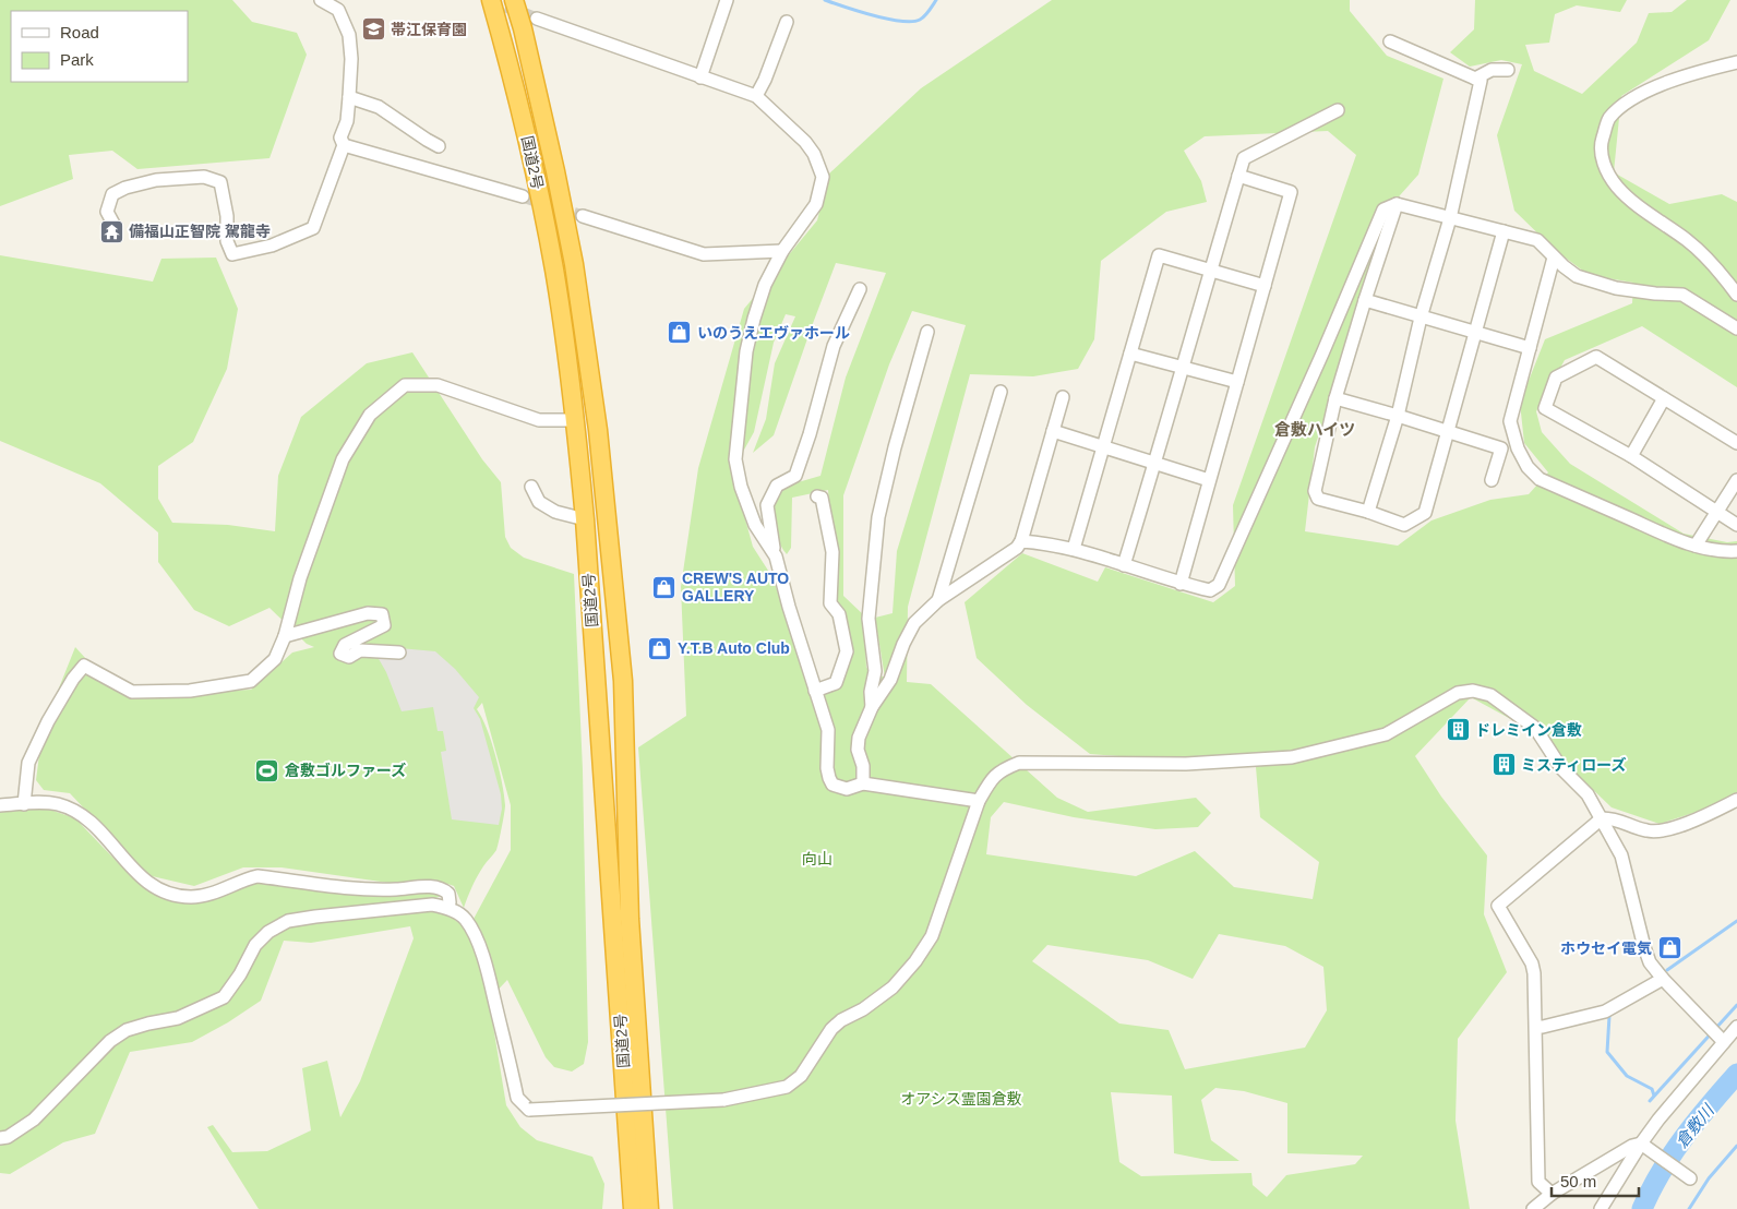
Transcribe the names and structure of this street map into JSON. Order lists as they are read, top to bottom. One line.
{"streets":{"highway":["国道2号"]},"districts":["倉敷ハイツ"],"water":["倉敷川"],"parks":["向山","オアシス霊園倉敷"],"places":{"school or university":["帯江保育園"],"temple":["備福山正智院 駕龍寺"],"shop":["いのうえエヴァホール","CREW'S AUTO GALLERY","Y.T.B Auto Club","ホウセイ電気"],"building":["ドレミイン倉敷","ミスティローズ"],"sports":["倉敷ゴルファーズ"]},"legend":["Road","Park"],"scale_bar":"50 m"}
